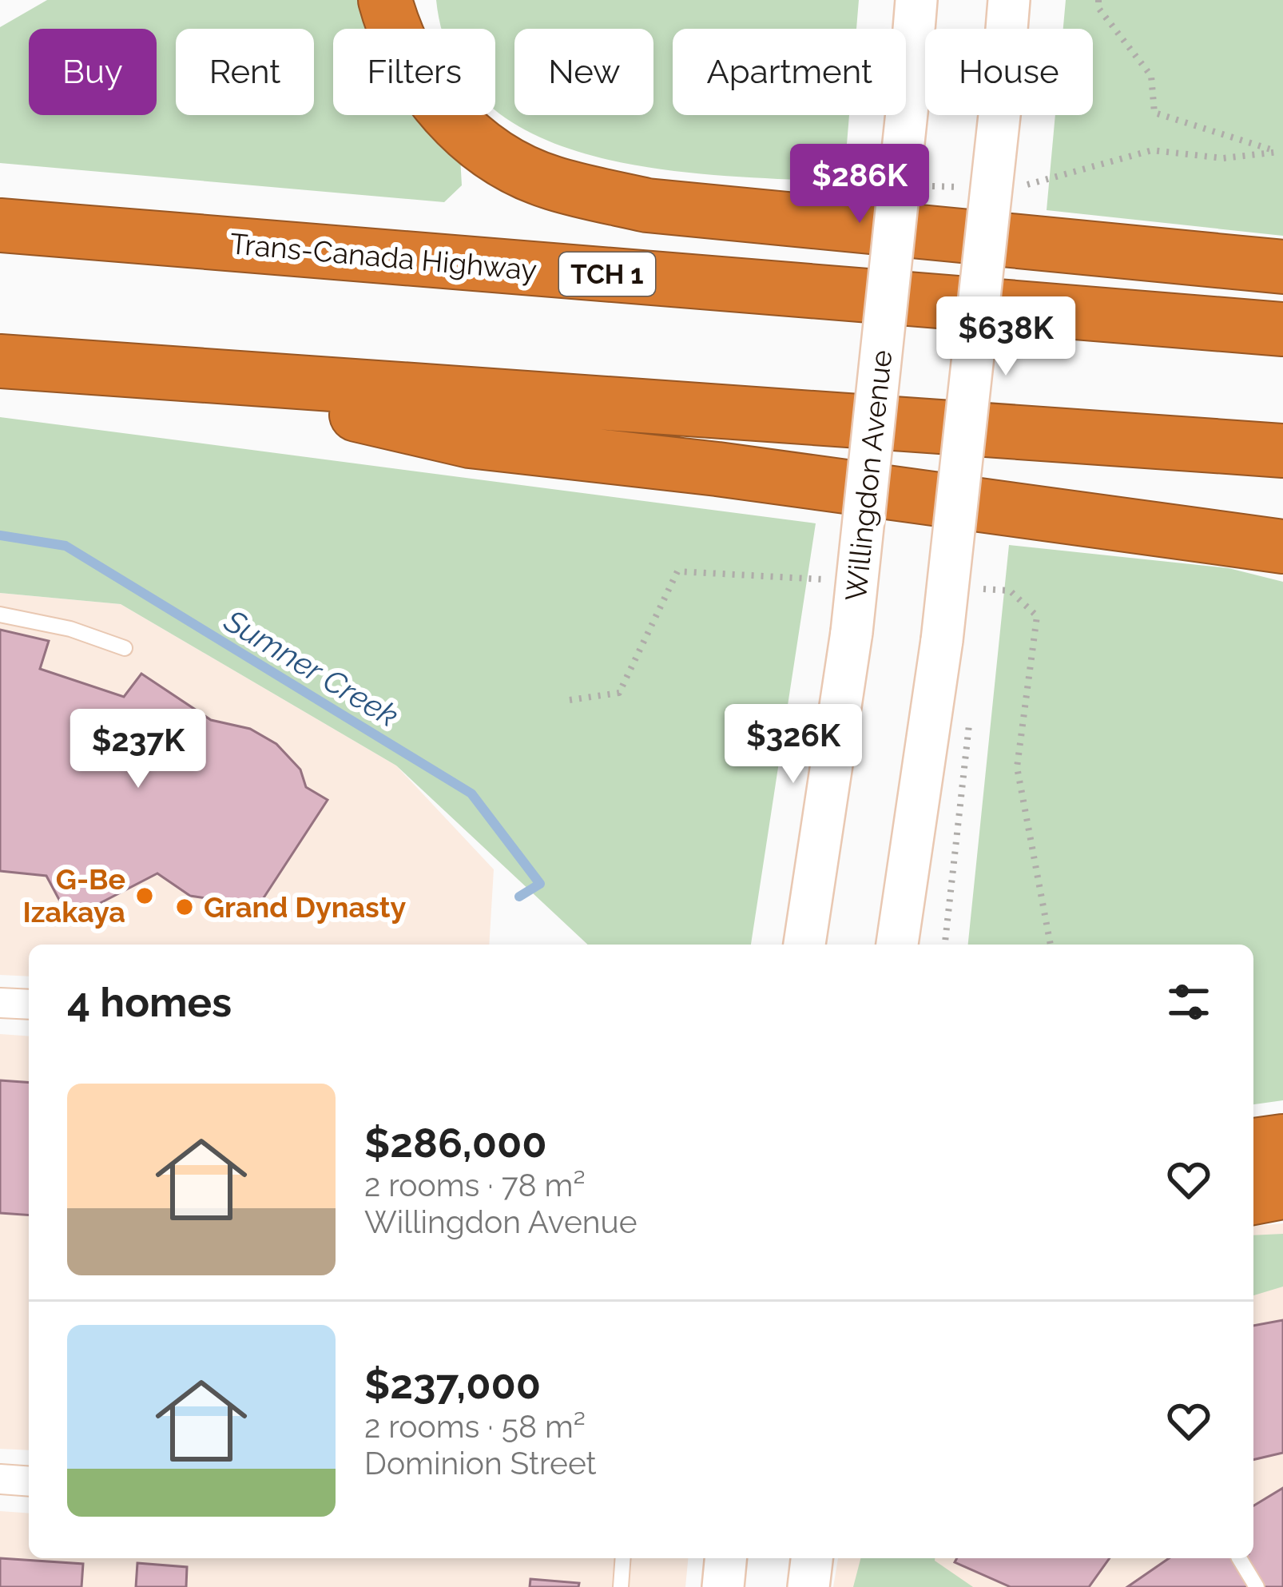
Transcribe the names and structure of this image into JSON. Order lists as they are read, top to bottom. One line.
{"streets":{"highway":["Trans-Canada Highway","TCH 1"],"main road":["Willingdon Avenue"]},"water":["Sumner Creek"],"places":["G-Be Izakaya","Grand Dynasty"],"page":{"chip":["Buy","Rent","Filters","New","Apartment","House"],"price":["$286K","$638K","$326K","$237K"],"heading":"4 homes","list":[{"name":"$286,000","note":"2 rooms · 78 m² · Willingdon Avenue"},{"name":"$237,000","note":"2 rooms · 58 m² · Dominion Street"}]}}
